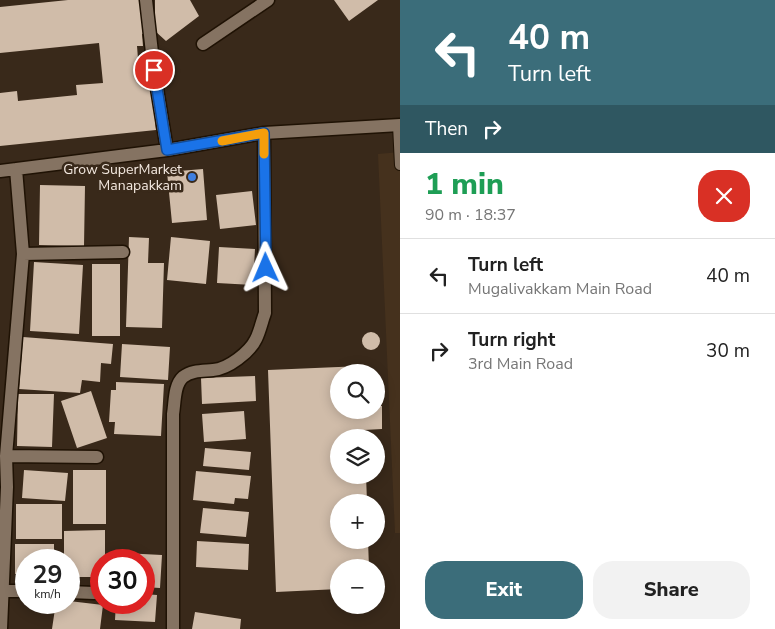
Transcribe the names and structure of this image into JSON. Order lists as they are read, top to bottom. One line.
{"places":["Grow SuperMarket Manapakkam"],"page":{"turn":["40 m","Turn left"],"then":"Then","heading":["1 min","90 m · 18:37"],"list":[{"name":"Turn left","note":"Mugalivakkam Main Road","value":"40 m"},{"name":"Turn right","note":"3rd Main Road","value":"30 m"}],"map_buttons":["+","−"],"speed":"29 km/h","limit":"30","buttons":["Exit","Share"]}}
